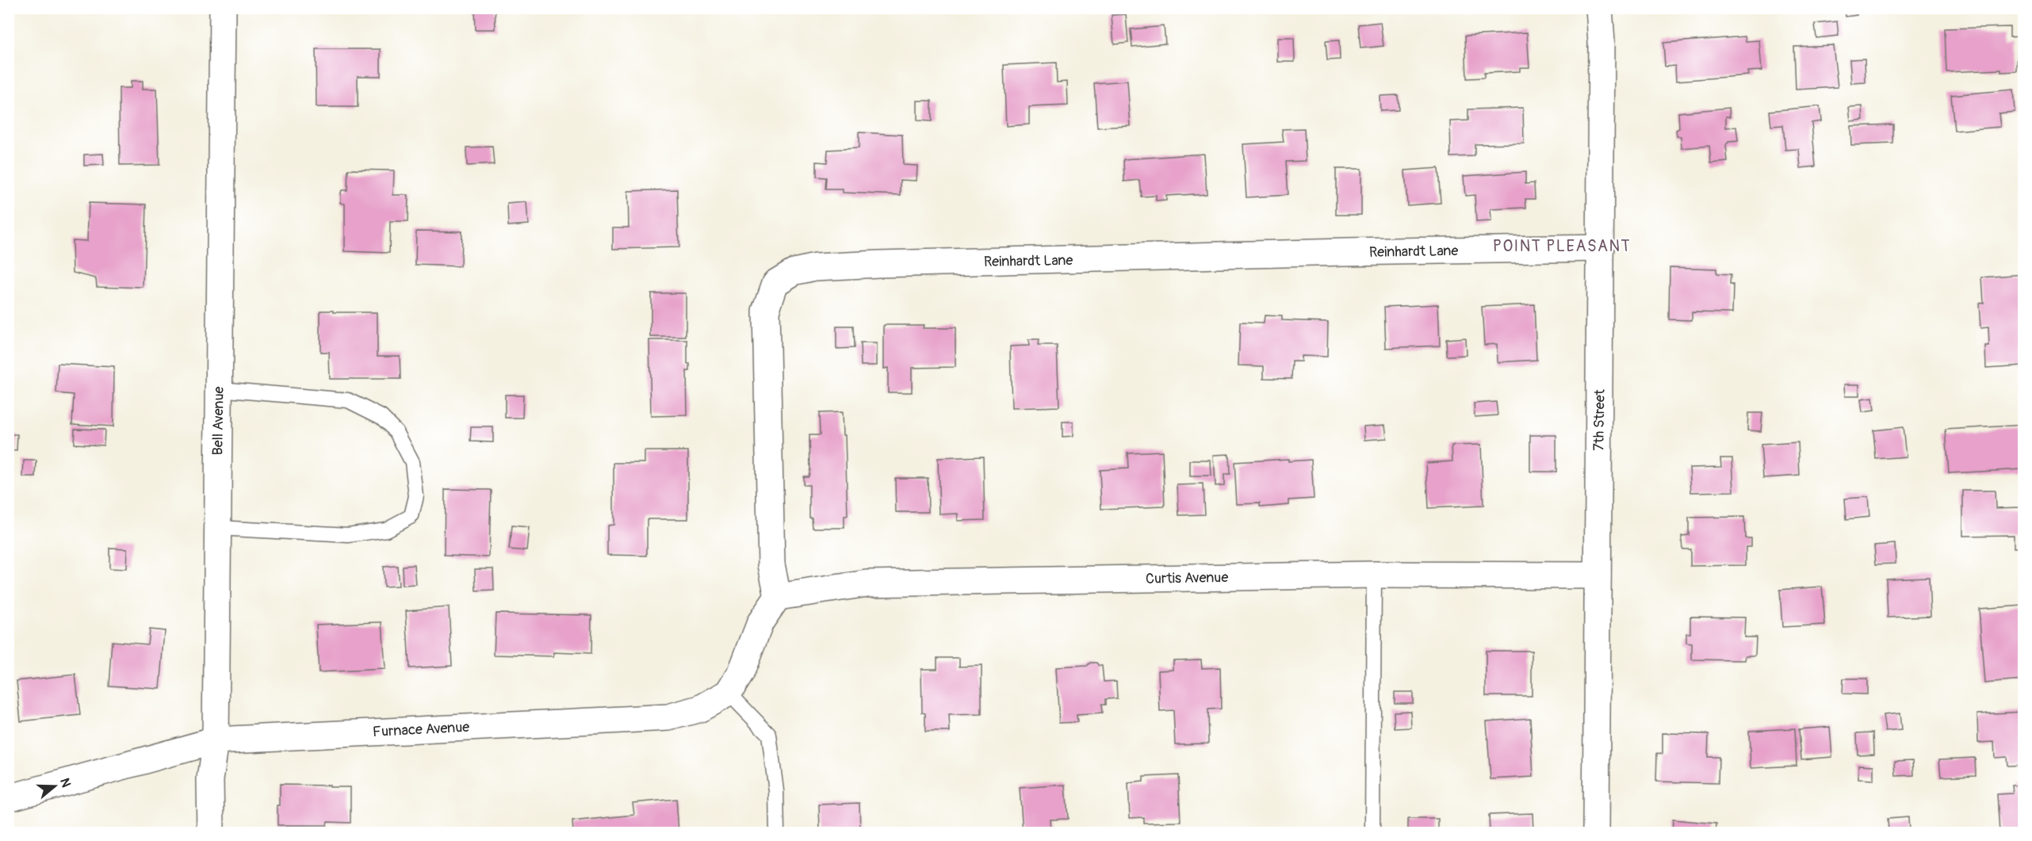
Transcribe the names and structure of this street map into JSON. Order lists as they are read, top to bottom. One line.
{"streets":{"street":["Reinhardt Lane","7th Street","Bell Avenue","Curtis Avenue","Furnace Avenue"]},"crossings":[["Reinhardt Lane","7th Street"],["Reinhardt Lane","Curtis Avenue"],["Reinhardt Lane","Furnace Avenue"],["7th Street","Curtis Avenue"],["Bell Avenue","Furnace Avenue"],["Curtis Avenue","Furnace Avenue"]],"districts":["POINT PLEASANT"],"north":"right"}
